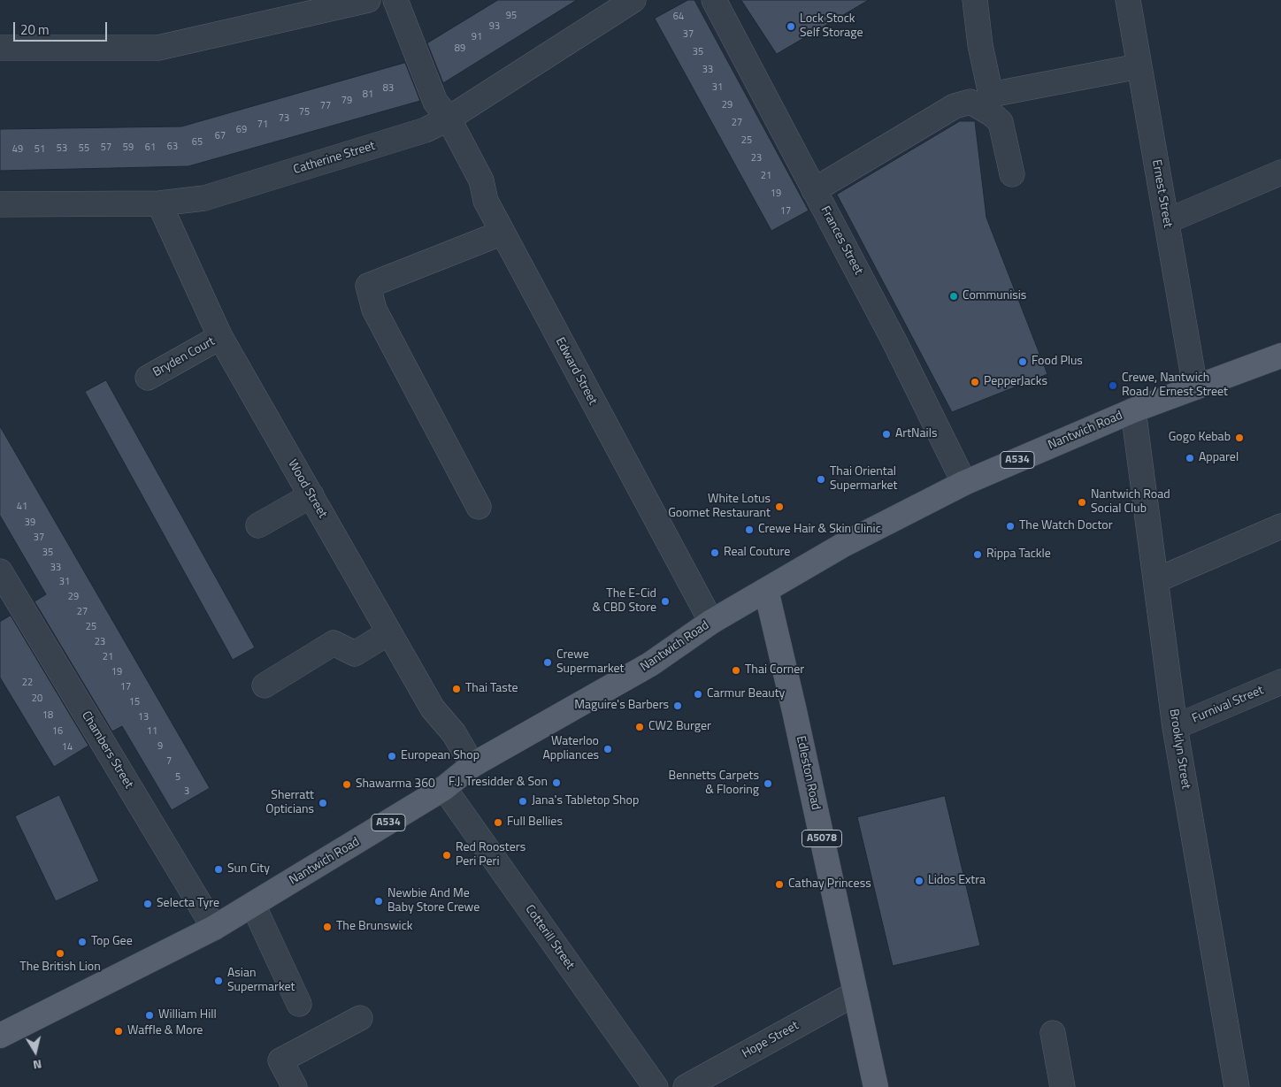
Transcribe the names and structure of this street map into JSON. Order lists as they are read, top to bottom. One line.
{"streets":{"main road":["Nantwich Road","A534","Edleston Road","A5078"],"street":["Catherine Street","Ernest Street","Frances Street","Bryden Court","Edward Street","Wood Street","Furnival Street","Brooklyn Street","Chambers Street","Cotterill Street","Hope Street"]},"crossings":[["Catherine Street","Edward Street"],["Catherine Street","Wood Street"],["Ernest Street","Nantwich Road"],["Frances Street","Nantwich Road"],["Bryden Court","Wood Street"],["Edward Street","Nantwich Road"],["Nantwich Road","Wood Street"],["Nantwich Road","Brooklyn Street"],["Nantwich Road","Chambers Street"],["Nantwich Road","Edleston Road"],["Nantwich Road","Cotterill Street"],["Furnival Street","Brooklyn Street"],["Edleston Road","Hope Street"]],"places":["Lock Stock Self Storage","Communisis","Food Plus","PepperJacks","Crewe, Nantwich Road / Ernest Street","ArtNails","Gogo Kebab","Apparel","Thai Oriental Supermarket","Nantwich Road Social Club","White Lotus Goomet Restaurant","The Watch Doctor","Crewe Hair & Skin Clinic","Real Couture","Rippa Tackle","The E-Cid & CBD Store","Crewe Supermarket","Thai Corner","Thai Taste","Carmur Beauty","Maguire's Barbers","CW2 Burger","Waterloo Appliances","European Shop","F.J. Tresidder & Son","Bennetts Carpets & Flooring","Shawarma 360","Jana's Tabletop Shop","Sherratt Opticians","Full Bellies","Red Roosters Peri Peri","Sun City","Lidos Extra","Cathay Princess","Newbie And Me Baby Store Crewe","Selecta Tyre","The Brunswick","Top Gee","The British Lion","Asian Supermarket","William Hill","Waffle & More"],"house_numbers":["95","64","93","37","91","89","35","33","31","83","81","79","29","77","75","73","27","71","69","67","25","65","63","57","59","61","53","55","49","51","23","21","19","17","41","39","37","35","33","31","29","27","25","23","21","19","22","17","20","15","18","13","16","11","9","14","7","5","3"],"scale_bar":"20 m","north":"bottom"}
